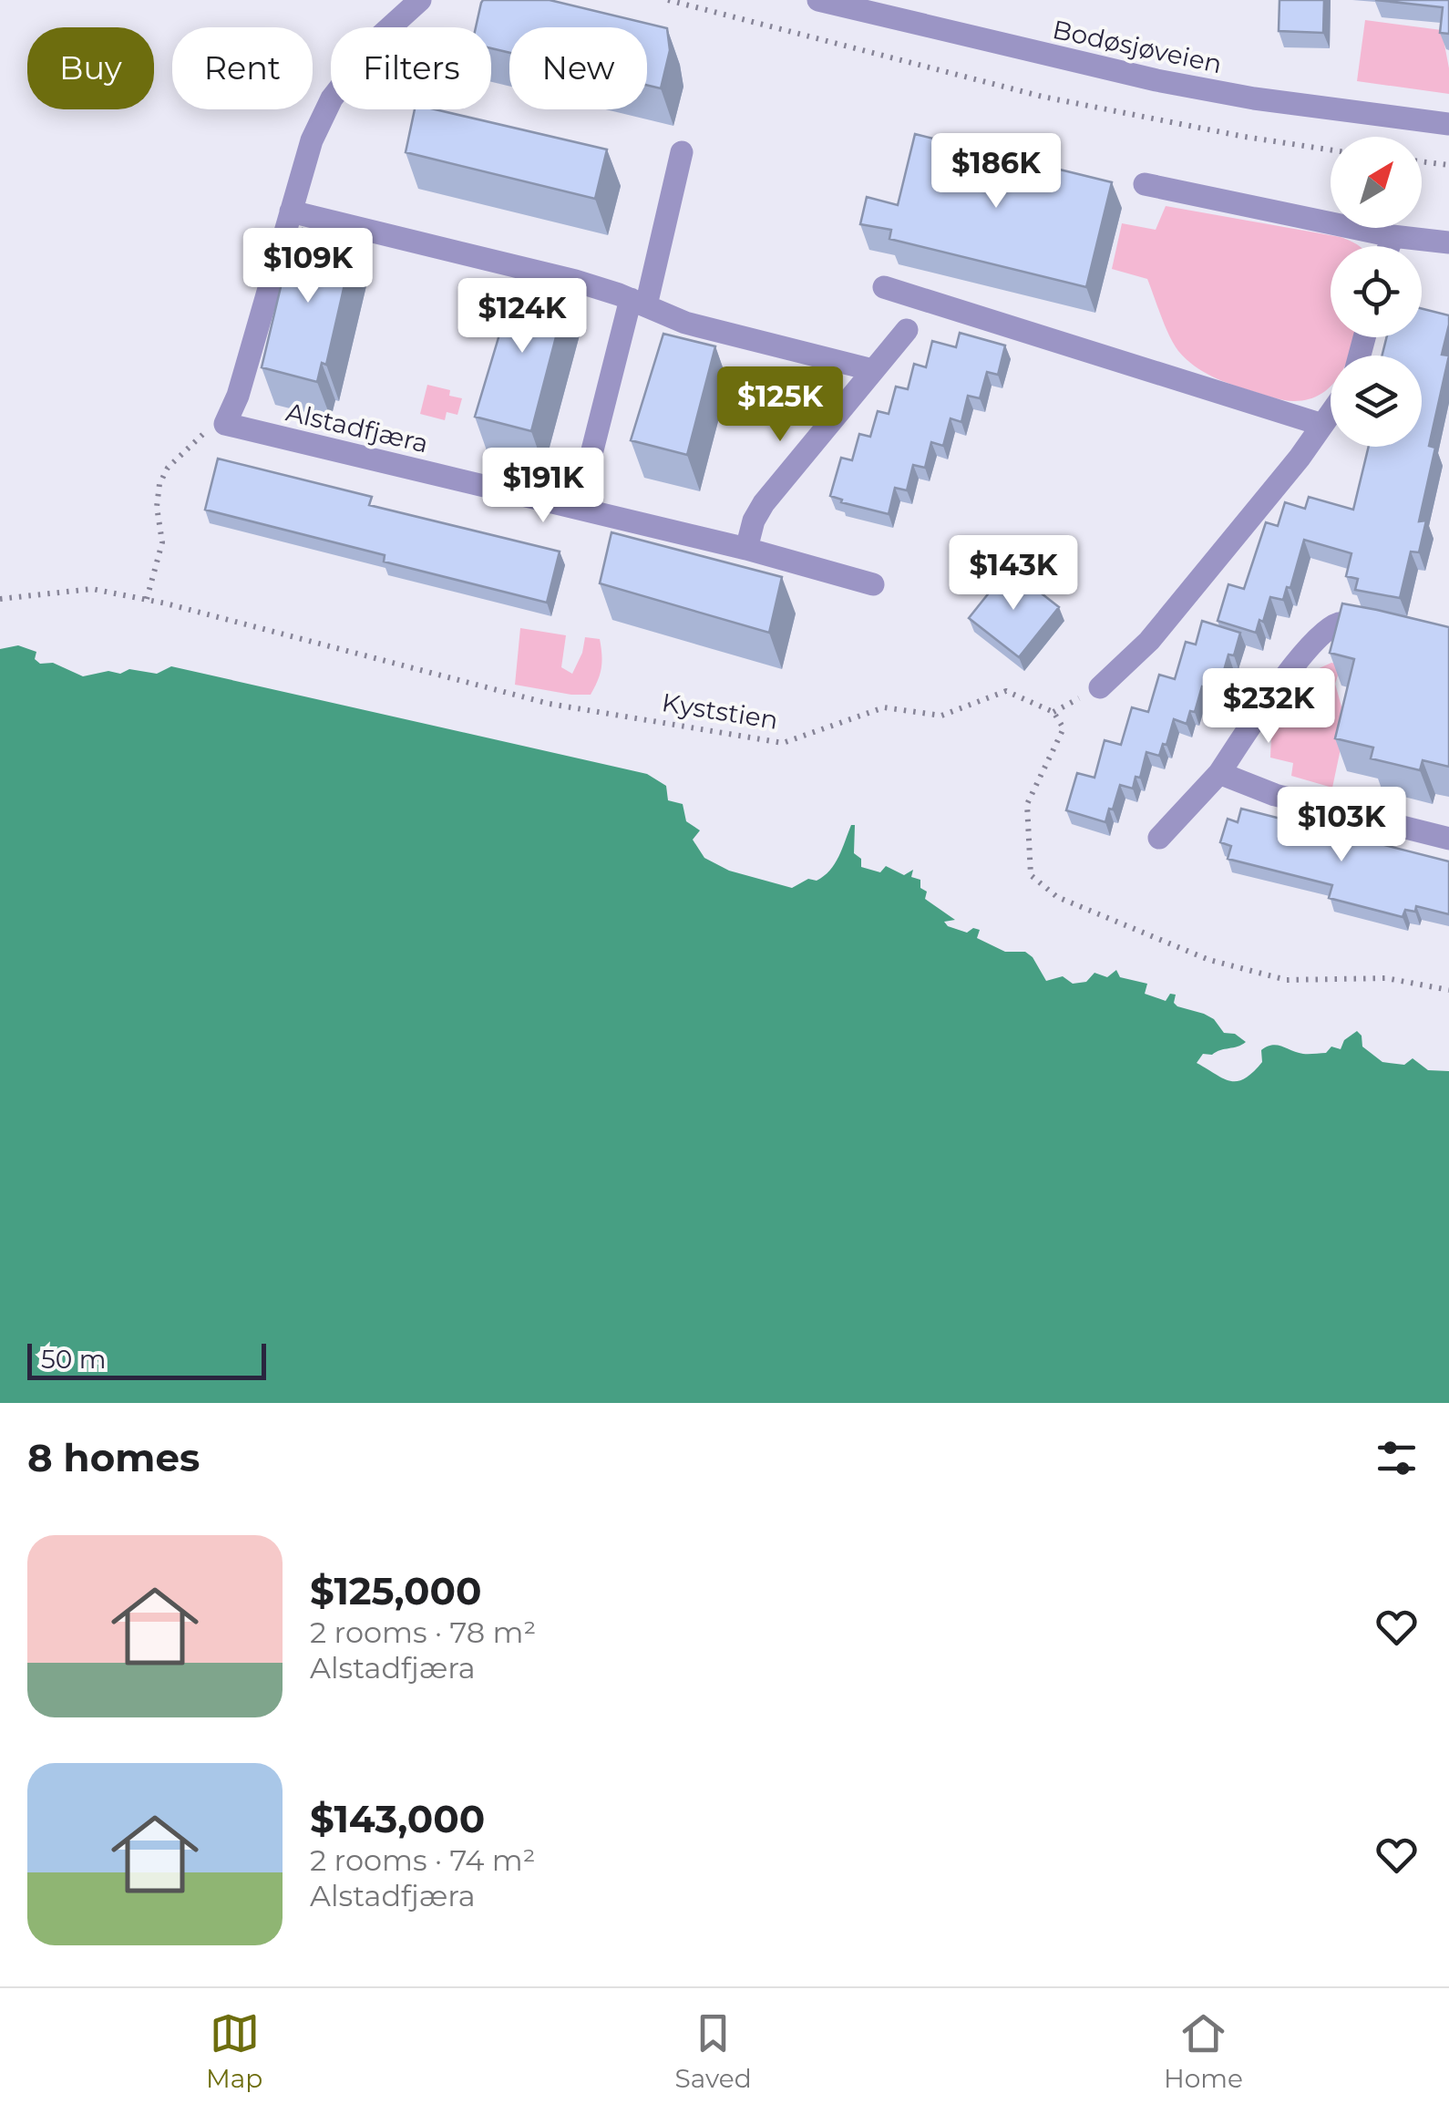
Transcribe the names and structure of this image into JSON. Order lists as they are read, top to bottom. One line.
{"streets":{"street":["Bodøsjøveien","Alstadfjæra"],"path":["Kyststien"]},"scale_bar":"50 m","north":"top right","page":{"chip":["Buy","Rent","Filters","New"],"price":["$186K","$109K","$124K","$125K","$191K","$143K","$232K","$103K"],"scale":"50 m","heading":"8 homes","list":[{"name":"$125,000","note":"2 rooms · 78 m² · Alstadfjæra"},{"name":"$143,000","note":"2 rooms · 74 m² · Alstadfjæra"}],"tabs":["Map","Saved","Home"]}}
